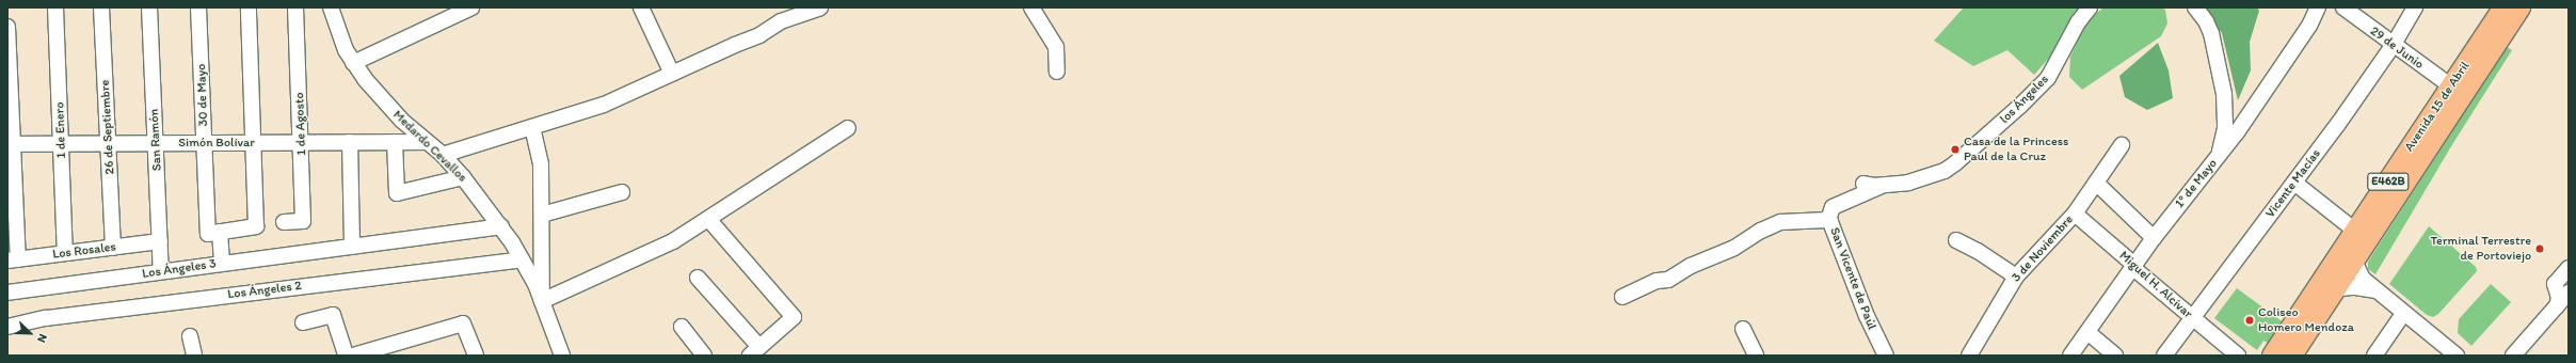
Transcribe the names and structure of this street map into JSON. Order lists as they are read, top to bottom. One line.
{"streets":{"main road":["Avenida 15 de Abril","E462B"],"street":["29 de Junio","30 de Mayo","los Ángeles","1 de Agosto","26 de Septiembre","1 de Enero","San Ramón","Simón Bolívar","Medardo Cevallos","1º de Mayo","Vicente Macías","3 de Noviembre","Los Rosales","Los Ángeles 3","San Vicente de Paúl","Miguel H. Alcívar","Los Ángeles 2"]},"crossings":[["29 de Junio","Avenida 15 de Abril"],["29 de Junio","Vicente Macías"],["30 de Mayo","Simón Bolívar"],["30 de Mayo","Los Ángeles 3"],["1 de Agosto","Simón Bolívar"],["26 de Septiembre","Simón Bolívar"],["26 de Septiembre","Los Rosales"],["1 de Enero","Simón Bolívar"],["1 de Enero","Los Rosales"],["San Ramón","Simón Bolívar"],["San Ramón","Los Rosales"],["San Ramón","Los Ángeles 3"],["Simón Bolívar","Medardo Cevallos"],["Medardo Cevallos","Los Ángeles 3"],["Medardo Cevallos","Los Ángeles 2"],["1º de Mayo","Miguel H. Alcívar"],["Vicente Macías","Miguel H. Alcívar"],["3 de Noviembre","Miguel H. Alcívar"]],"places":["Casa de la Princess Paul de la Cruz","Terminal Terrestre de Portoviejo","Coliseo Homero Mendoza"],"north":"bottom right"}
